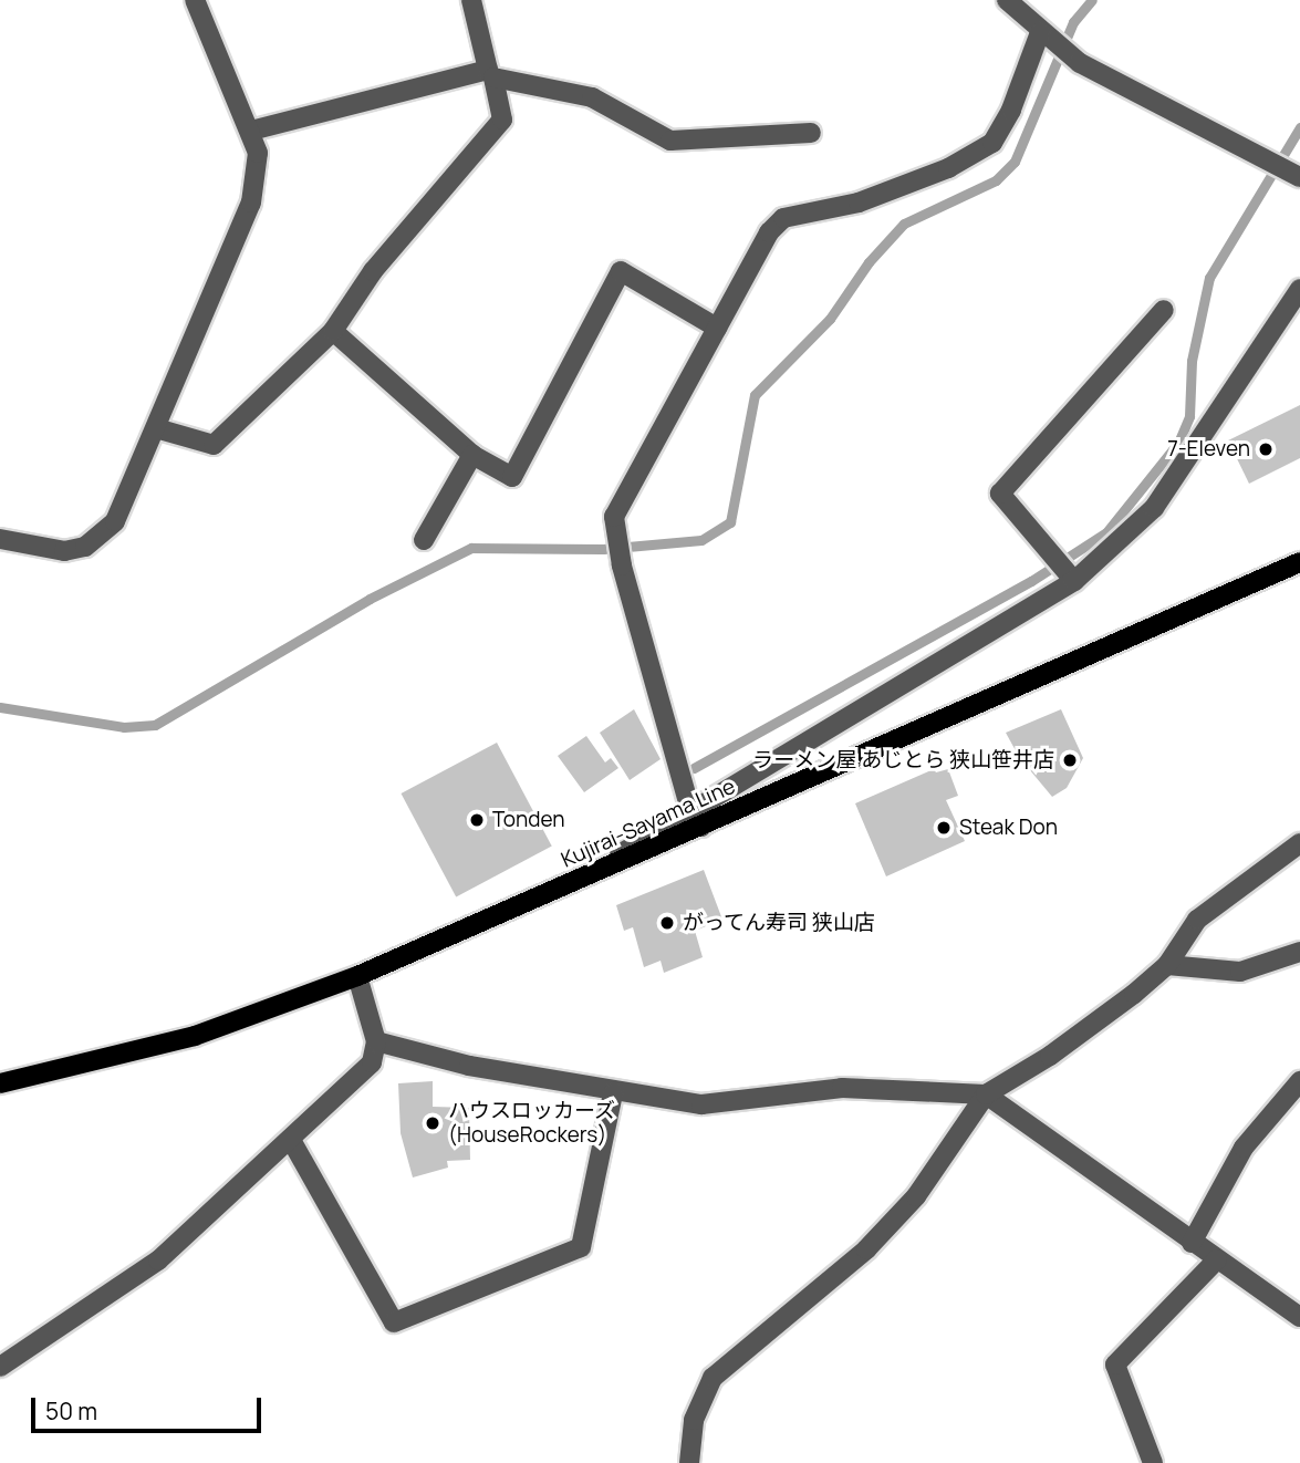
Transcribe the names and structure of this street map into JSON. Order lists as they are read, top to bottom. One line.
{"streets":{"main road":["Kujirai-Sayama Line"]},"places":["7-Eleven","ラーメン屋 あじとら 狭山笹井店","Tonden","Steak Don","がってん寿司 狭山店","ハウスロッカーズ (HouseRockers)"],"scale_bar":"50 m"}
